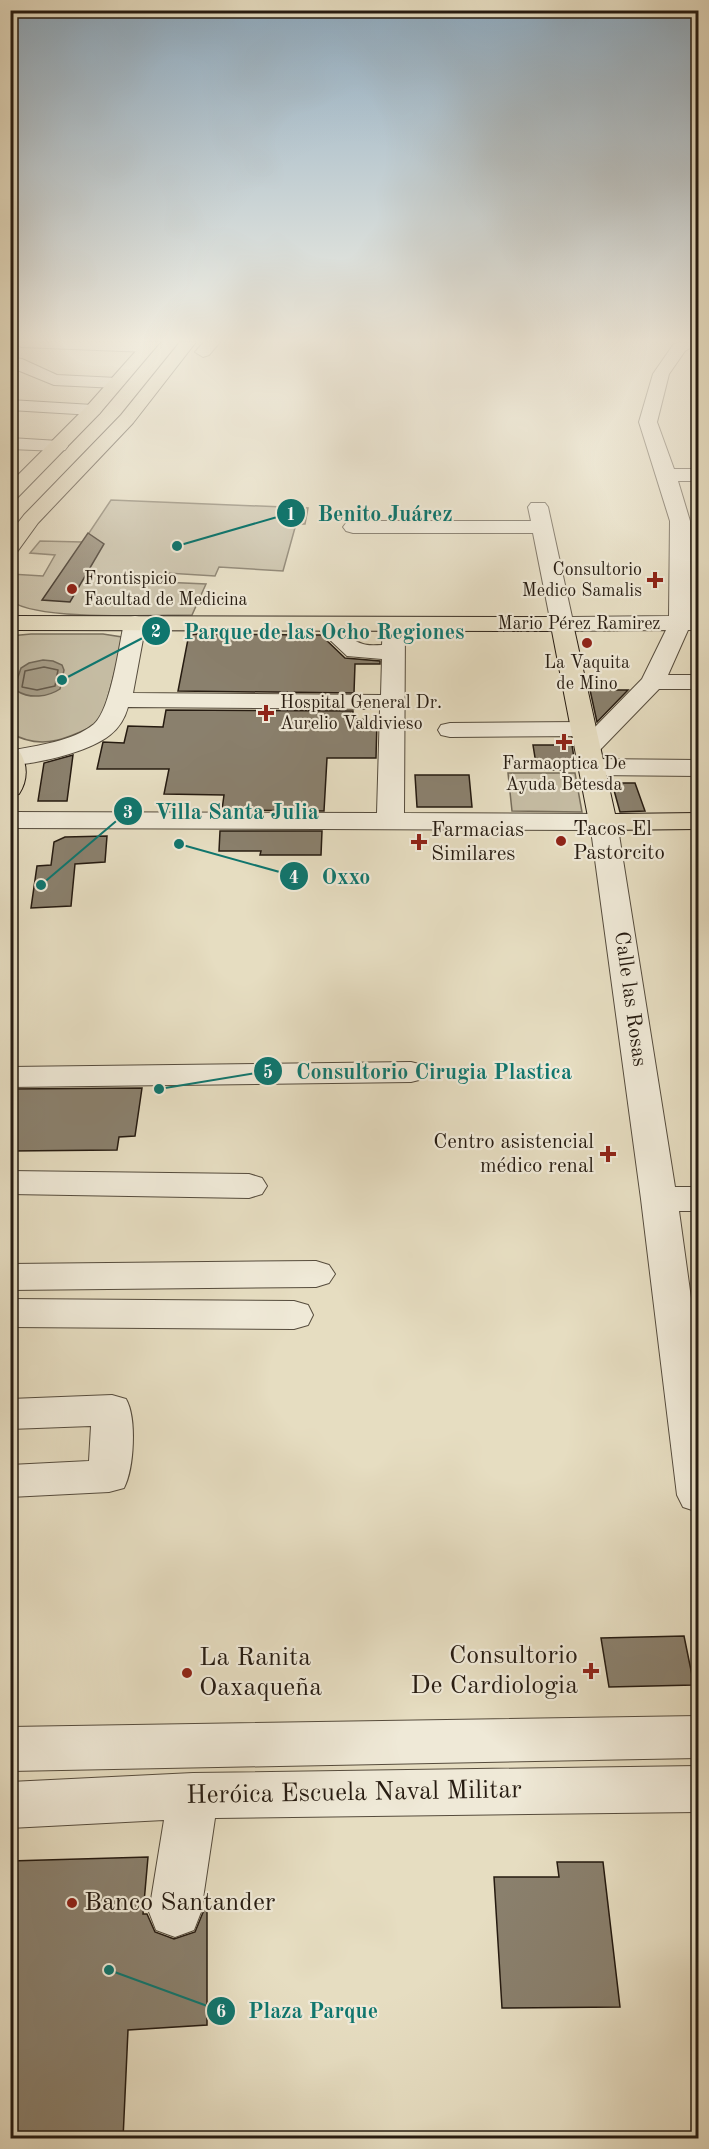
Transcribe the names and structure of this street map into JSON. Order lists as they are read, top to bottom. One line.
{"streets":{"main road":["Mario Pérez Ramirez","Calle las Rosas"],"street":["Heróica Escuela Naval Militar"]},"crossings":[["Mario Pérez Ramirez","Calle las Rosas"]],"places":{"other":["Benito Juárez","Frontispicio Facultad de Medicina","La Vaquita de Mino","Parque de las Ocho Regiones","Tacos El Pastorcito","Oxxo","Villa Santa Julia","Consultorio Cirugia Plastica","La Ranita Oaxaqueña","Banco Santander","Plaza Parque"],"health":["Consultorio Medico Samalis","Hospital General Dr. Aurelio Valdivieso","Farmaoptica De Ayuda Betesda","Farmacias Similares","Centro asistencial médico renal","Consultorio De Cardiologia"]}}
